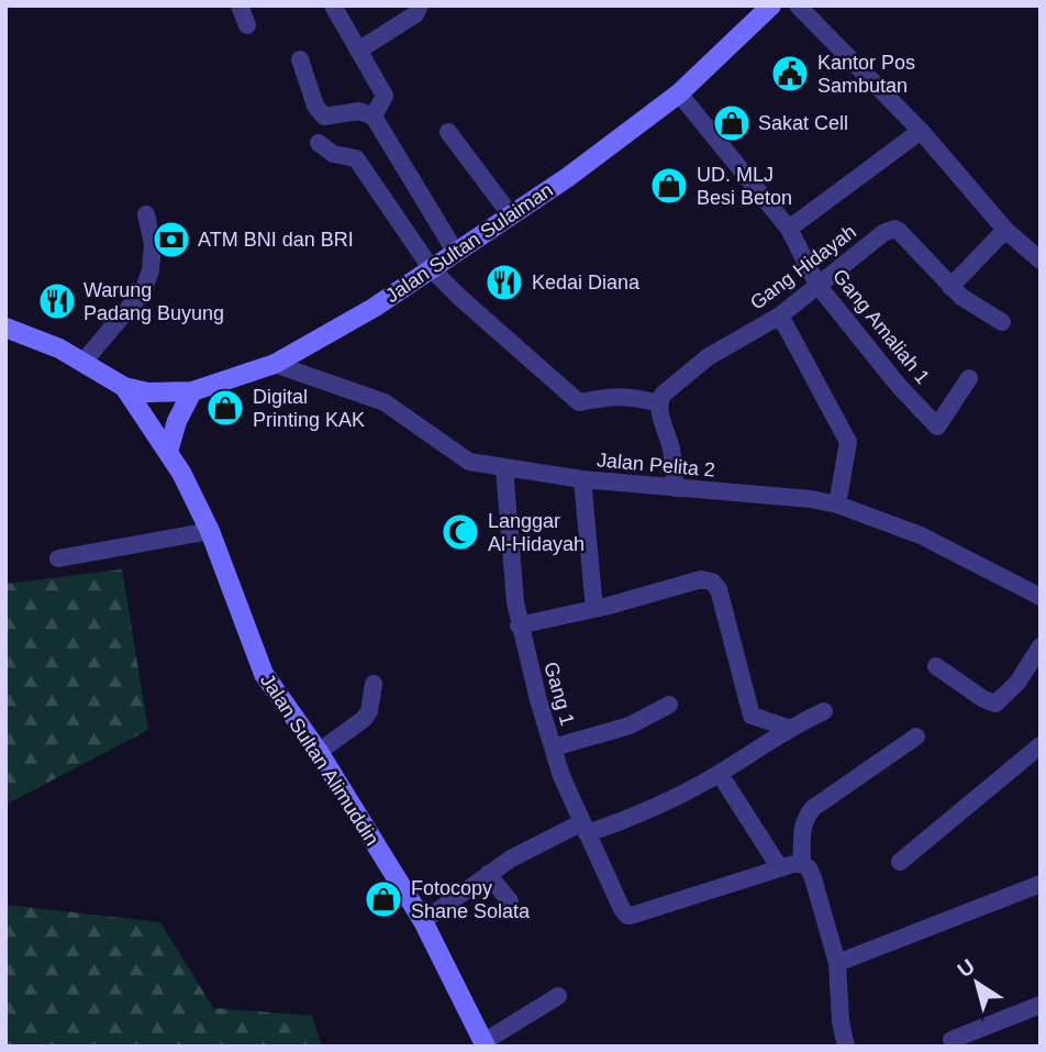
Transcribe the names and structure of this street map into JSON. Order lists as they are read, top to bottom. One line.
{"streets":{"main road":["Jalan Sultan Sulaiman","Jalan Sultan Alimuddin"],"street":["Gang Hidayah","Gang Amaliah 1","Jalan Pelita 2","Gang 1"]},"crossings":[["Jalan Sultan Sulaiman","Gang Amaliah 1"],["Jalan Sultan Sulaiman","Jalan Pelita 2"],["Jalan Sultan Sulaiman","Jalan Sultan Alimuddin"],["Gang Hidayah","Gang Amaliah 1"],["Jalan Pelita 2","Gang 1"]],"places":{"public building":["Kantor Pos Sambutan"],"shop":["Sakat Cell","UD. MLJ Besi Beton","Digital Printing KAK","Fotocopy Shane Solata"],"bank":["ATM BNI dan BRI"],"restaurant":["Kedai Diana","Warung Padang Buyung"],"mosque":["Langgar Al-Hidayah"]},"north":"top left"}
